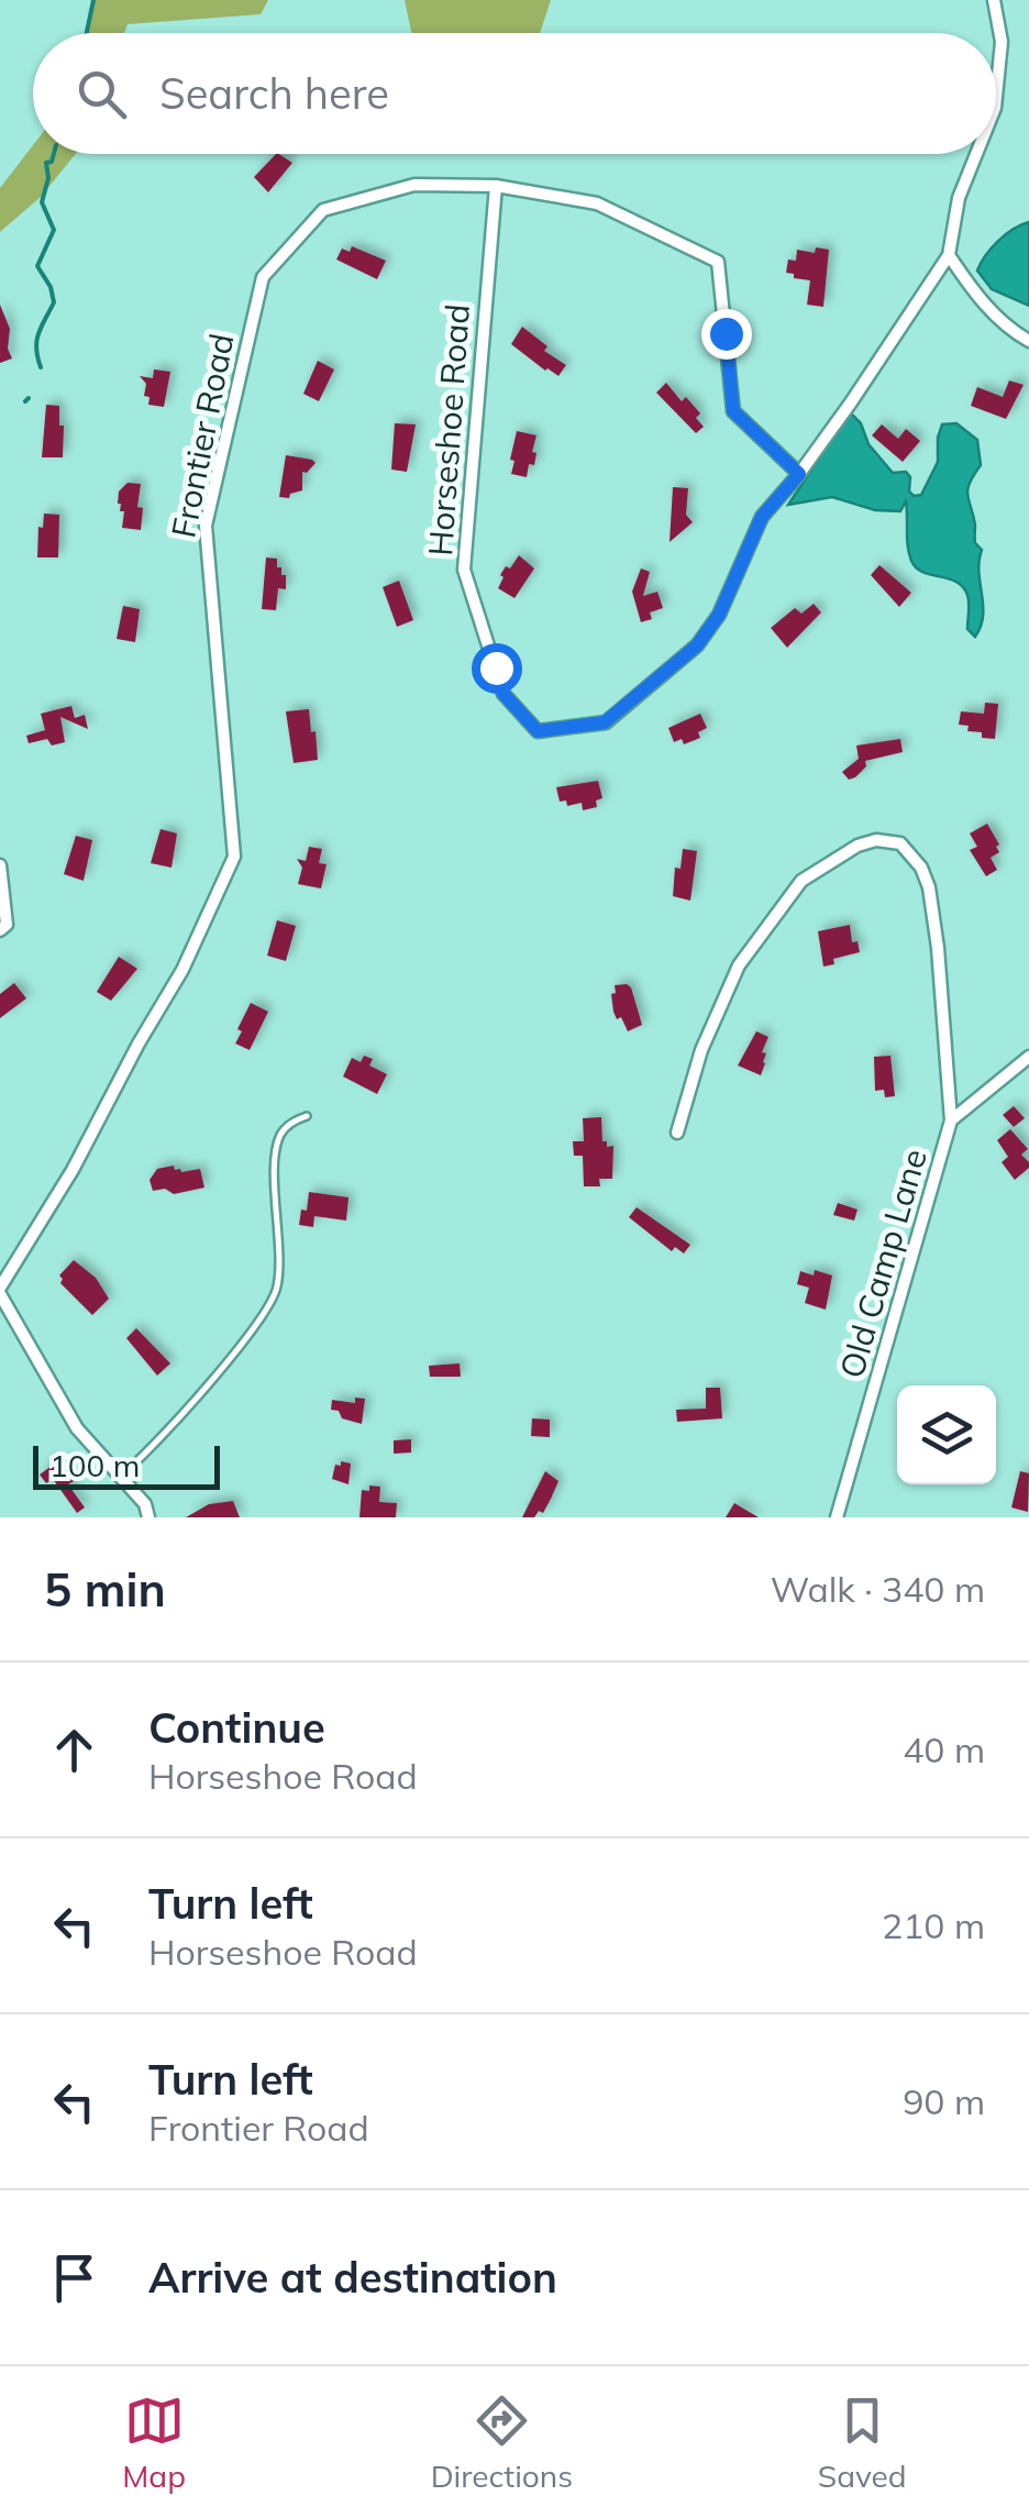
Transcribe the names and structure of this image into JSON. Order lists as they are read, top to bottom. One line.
{"streets":{"street":["Horseshoe Road","Frontier Road","Old Camp Lane"]},"crossings":[["Horseshoe Road","Frontier Road"]],"scale_bar":"100 m","page":{"search":"Search here","scale":"100 m","heading":["5 min","Walk · 340 m"],"list":[["Continue","Horseshoe Road","40 m"],["Turn left","Horseshoe Road","210 m"],["Turn left","Frontier Road","90 m"],"Arrive at destination"],"nav":["Map","Directions","Saved"]}}
